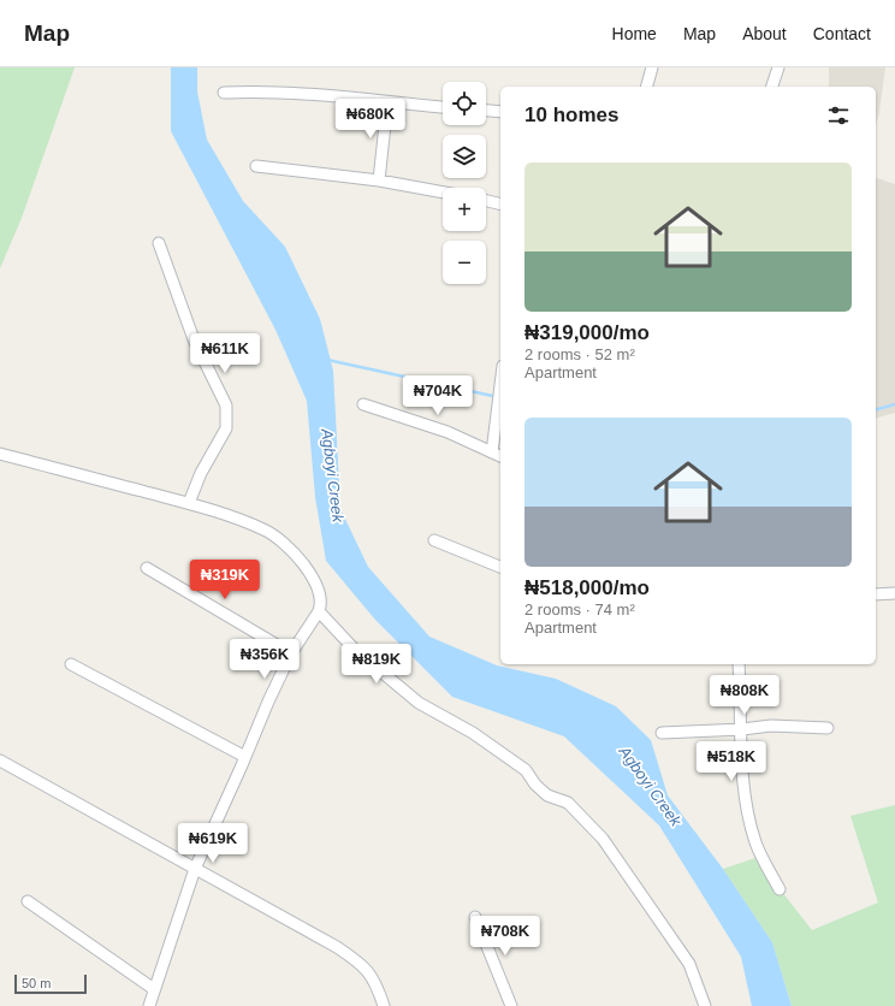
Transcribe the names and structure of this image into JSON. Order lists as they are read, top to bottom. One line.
{"water":["Agboyi Creek"],"scale_bar":"50 m","page":{"header":"Map","nav":["Home","Map","About","Contact"],"map_buttons":["+","−"],"heading":"10 homes","price":["₦680K","₦611K","₦704K","₦319K","₦356K","₦819K","₦808K","₦518K","₦619K","₦708K"],"list":[{"name":"₦319,000/mo","note":"2 rooms · 52 m² · Apartment"},{"name":"₦518,000/mo","note":"2 rooms · 74 m² · Apartment"}],"scale":"50 m"}}
